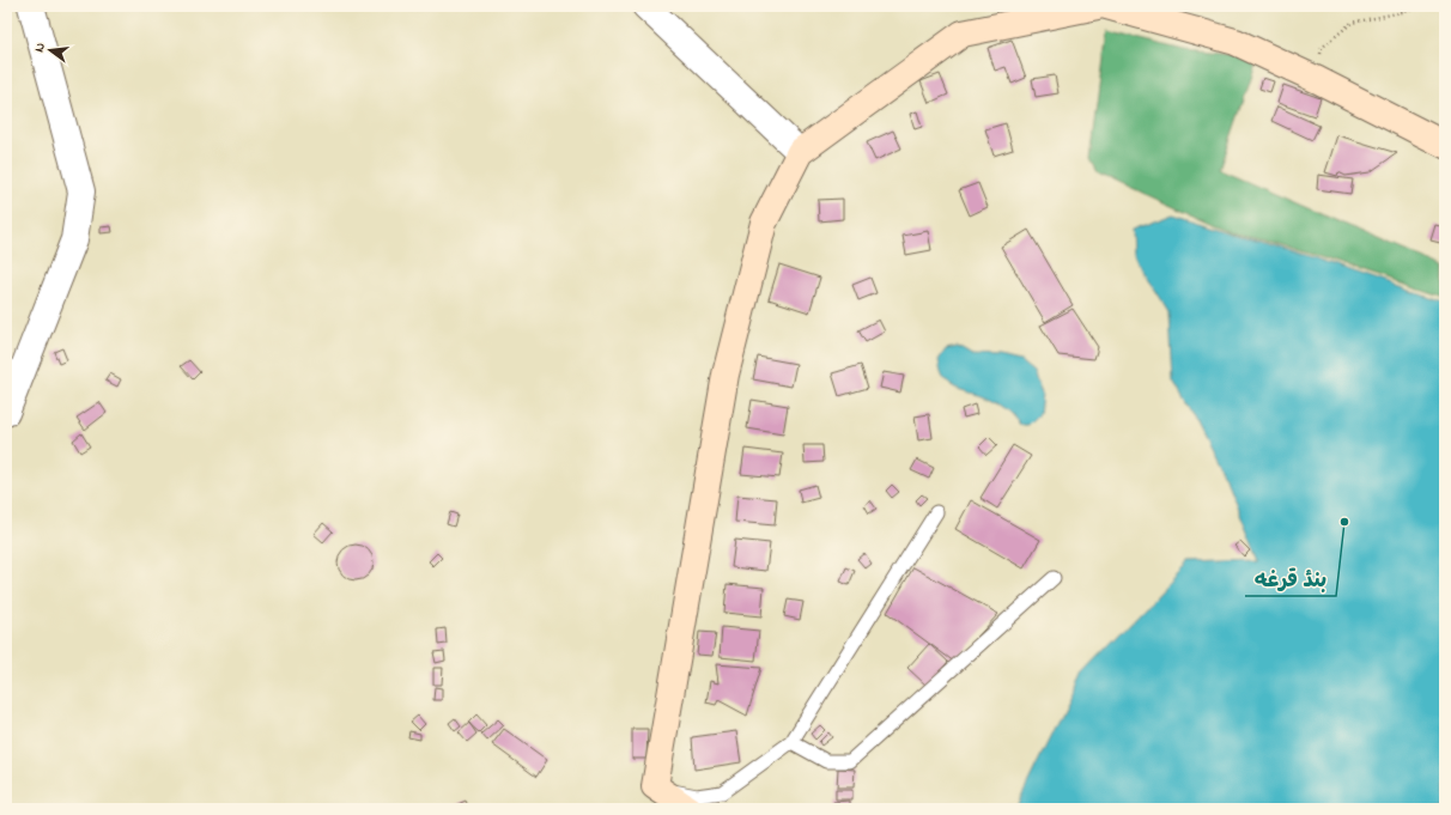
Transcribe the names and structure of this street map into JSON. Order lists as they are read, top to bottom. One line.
{"places":["بندٔ قرغه"],"north":"left"}
